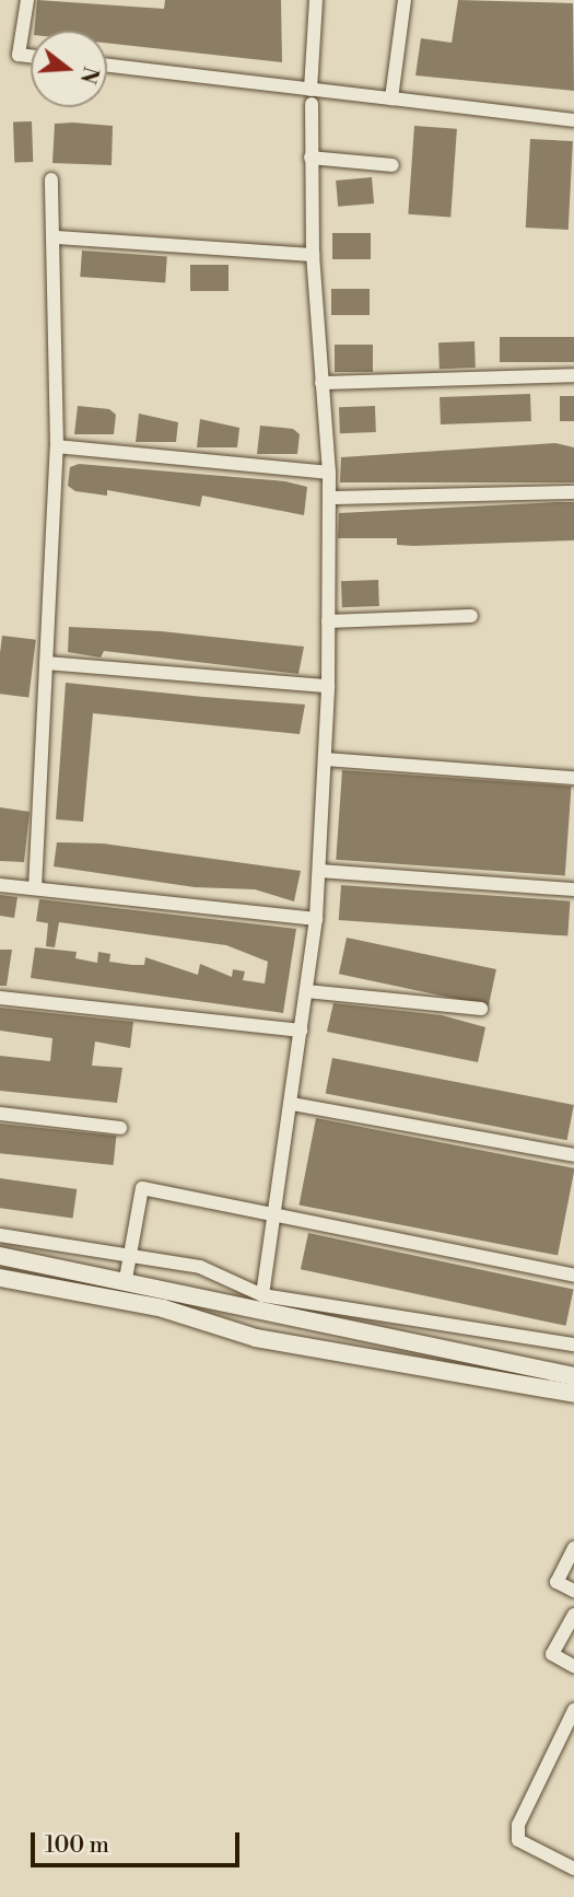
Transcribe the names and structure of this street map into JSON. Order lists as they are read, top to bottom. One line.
{"scale_bar":"100 m","north":"right"}
